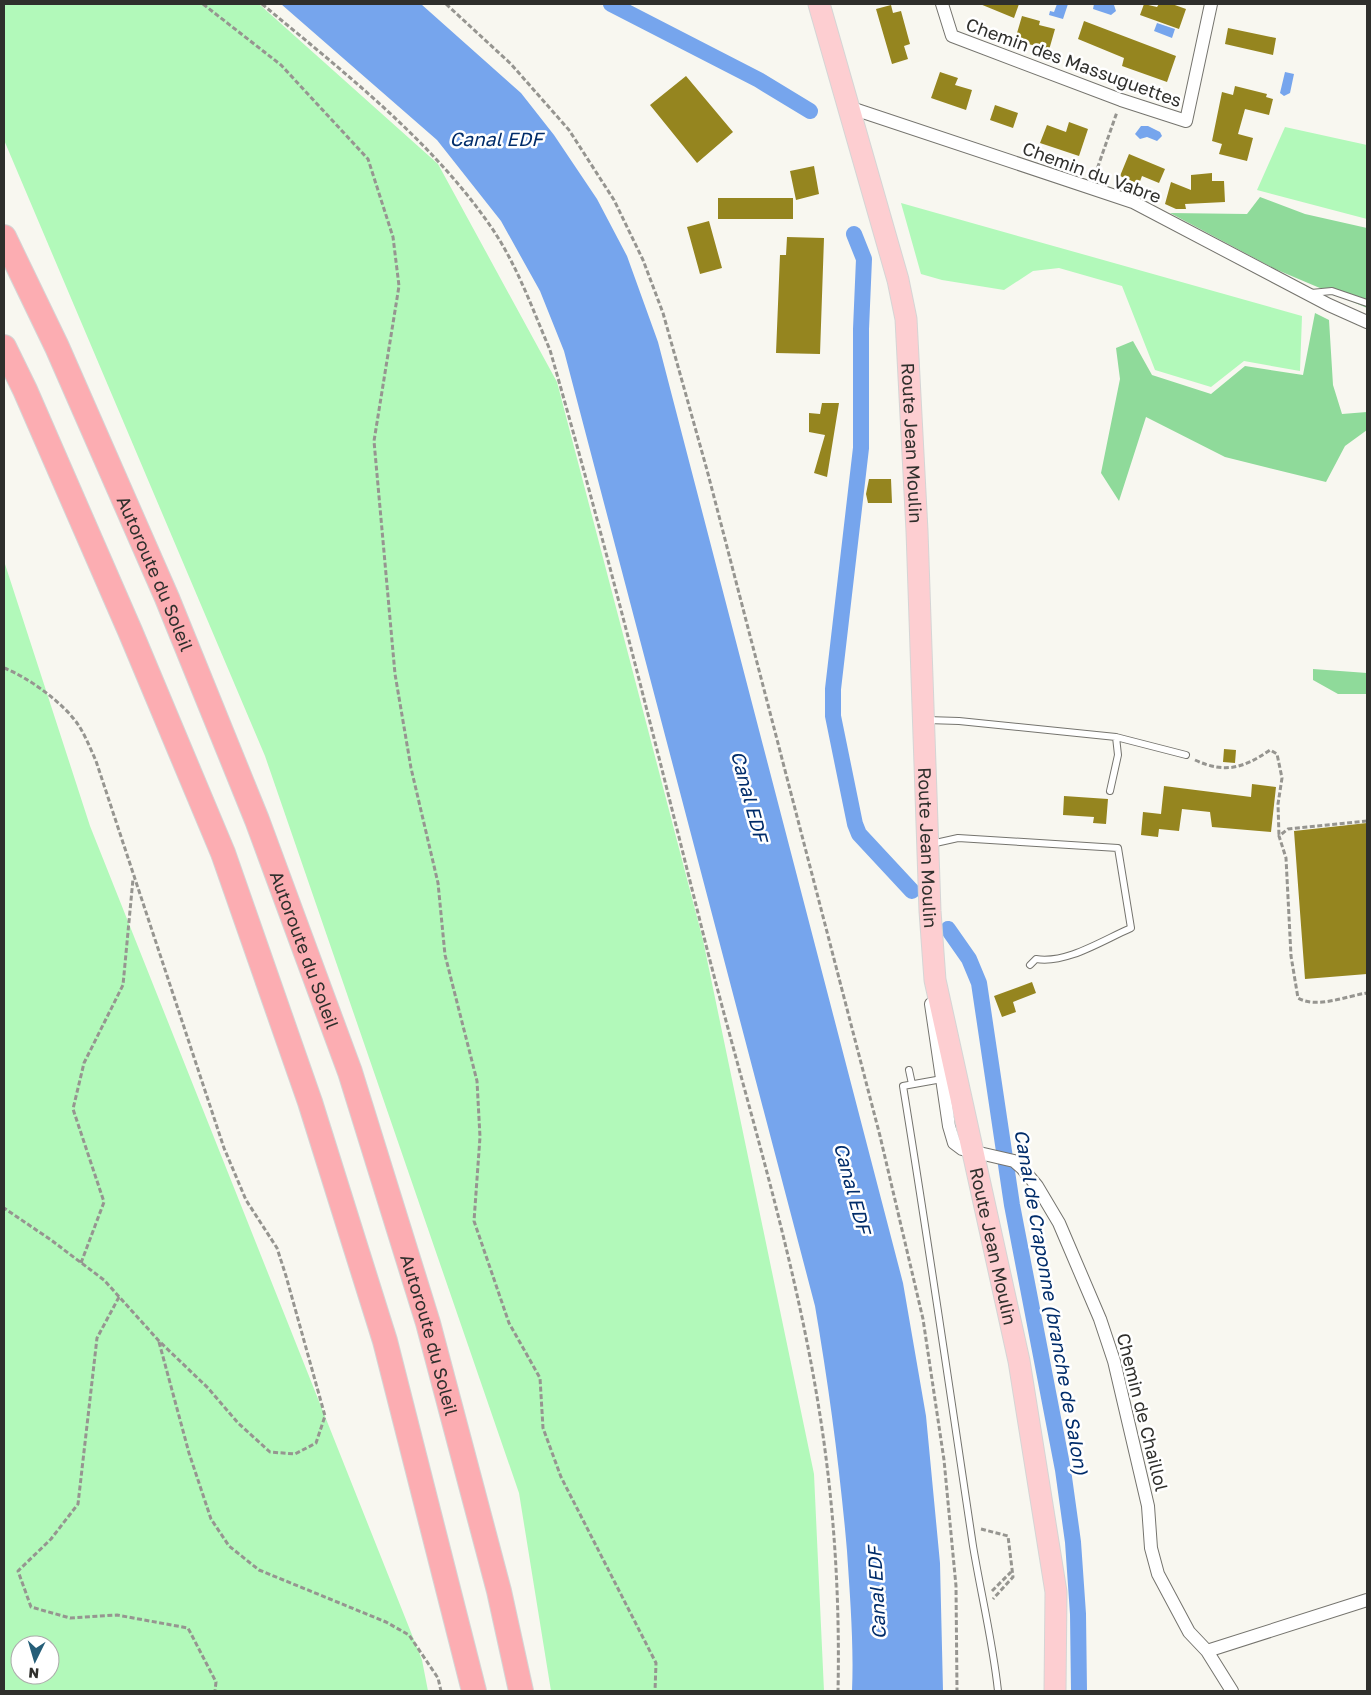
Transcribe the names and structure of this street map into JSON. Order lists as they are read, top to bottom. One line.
{"streets":{"highway":["Autoroute du Soleil"],"main road":["Route Jean Moulin"],"street":["Chemin des Massuguettes","Chemin du Vabre","Chemin de Chaillol"]},"crossings":[["Chemin du Vabre","Route Jean Moulin"],["Route Jean Moulin","Chemin de Chaillol"]],"water":["Canal EDF","Canal de Craponne (branche de Salon)"],"north":"bottom"}
